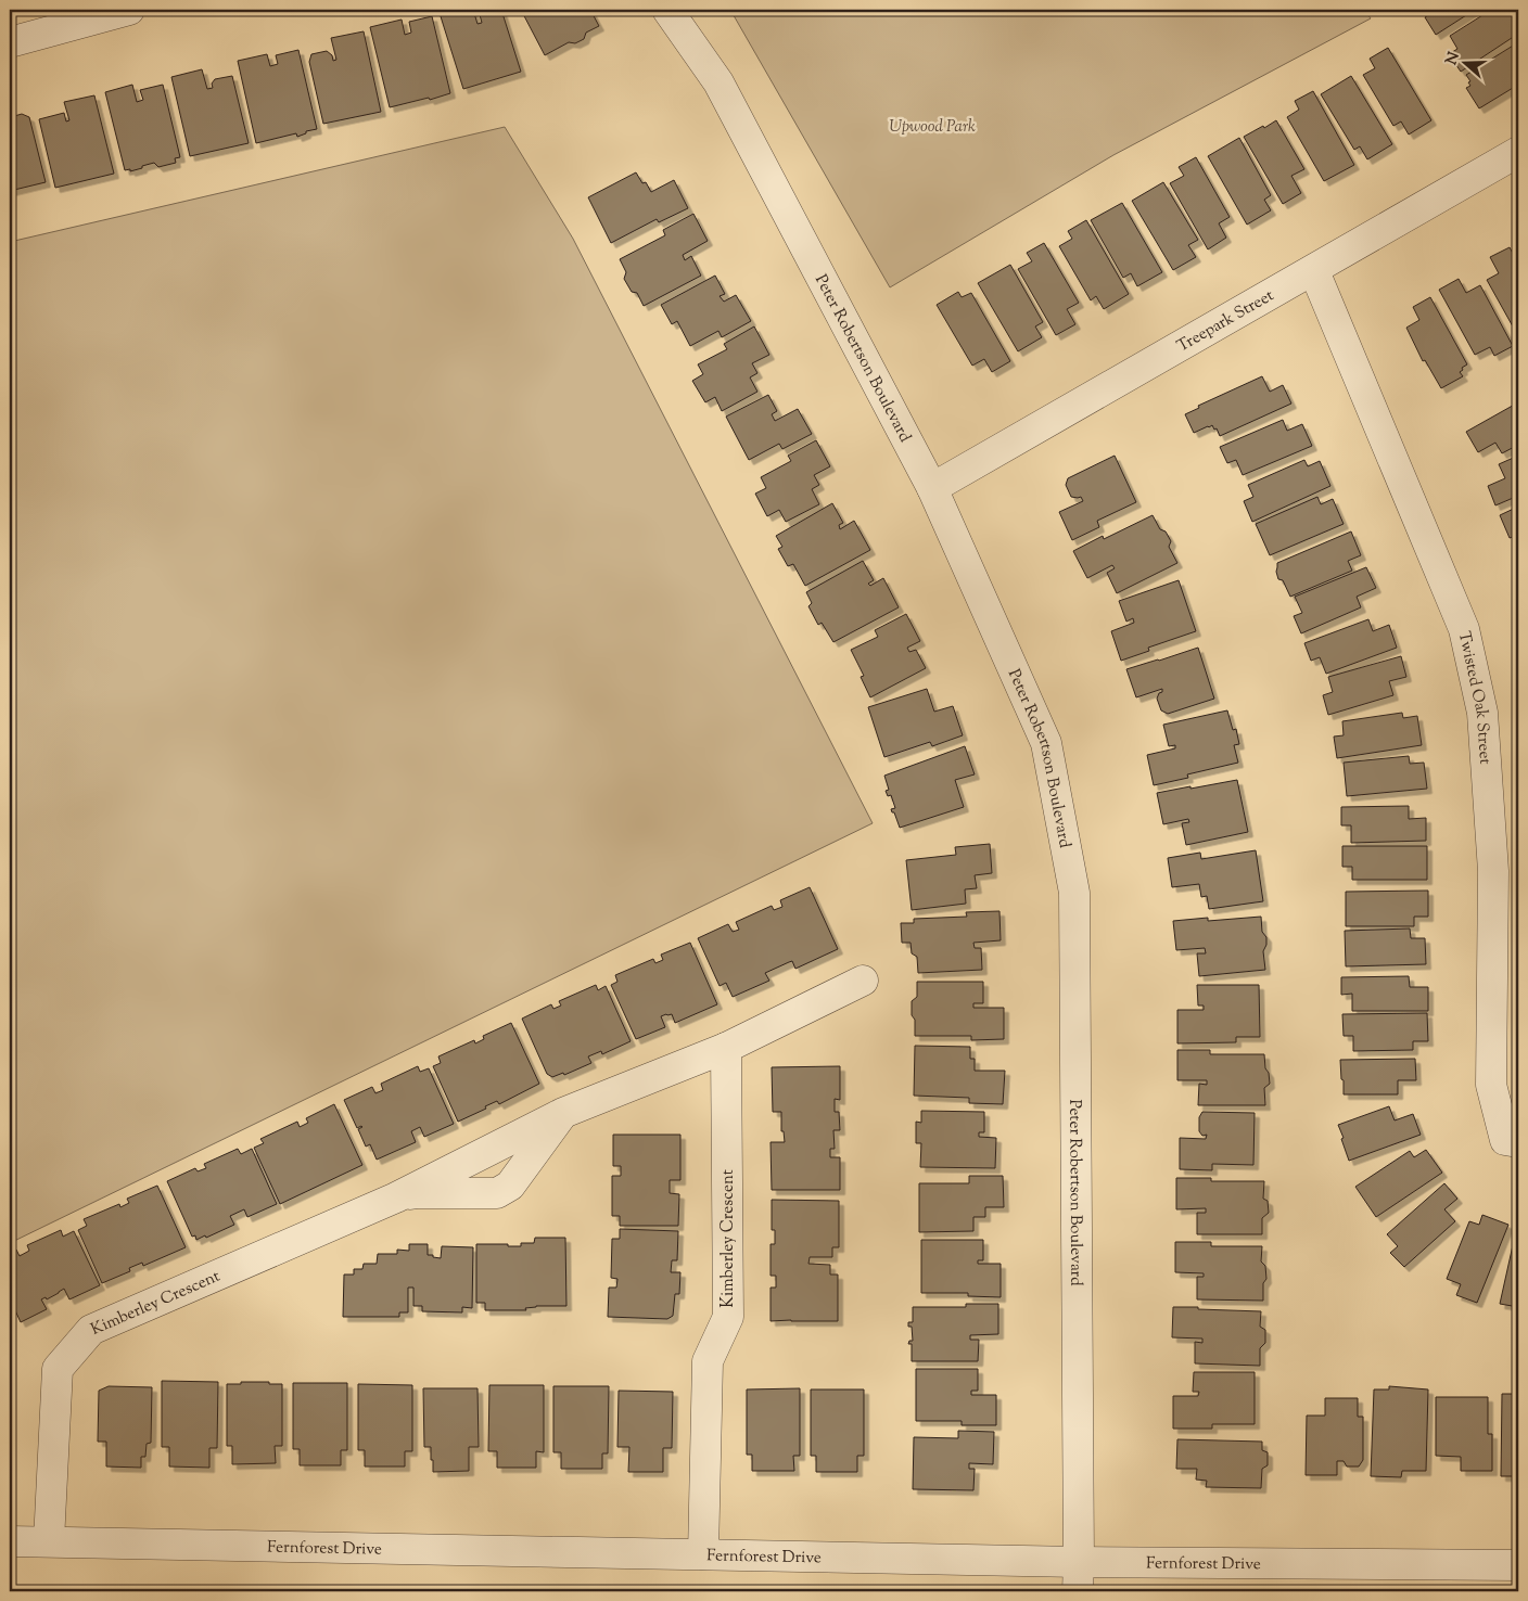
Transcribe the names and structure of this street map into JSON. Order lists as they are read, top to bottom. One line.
{"streets":{"street":["Treepark Street","Peter Robertson Boulevard","Twisted Oak Street","Kimberley Crescent","Fernforest Drive"]},"crossings":[["Treepark Street","Peter Robertson Boulevard"],["Treepark Street","Twisted Oak Street"],["Peter Robertson Boulevard","Fernforest Drive"],["Kimberley Crescent","Fernforest Drive"]],"parks":["Upwood Park"],"north":"left"}
